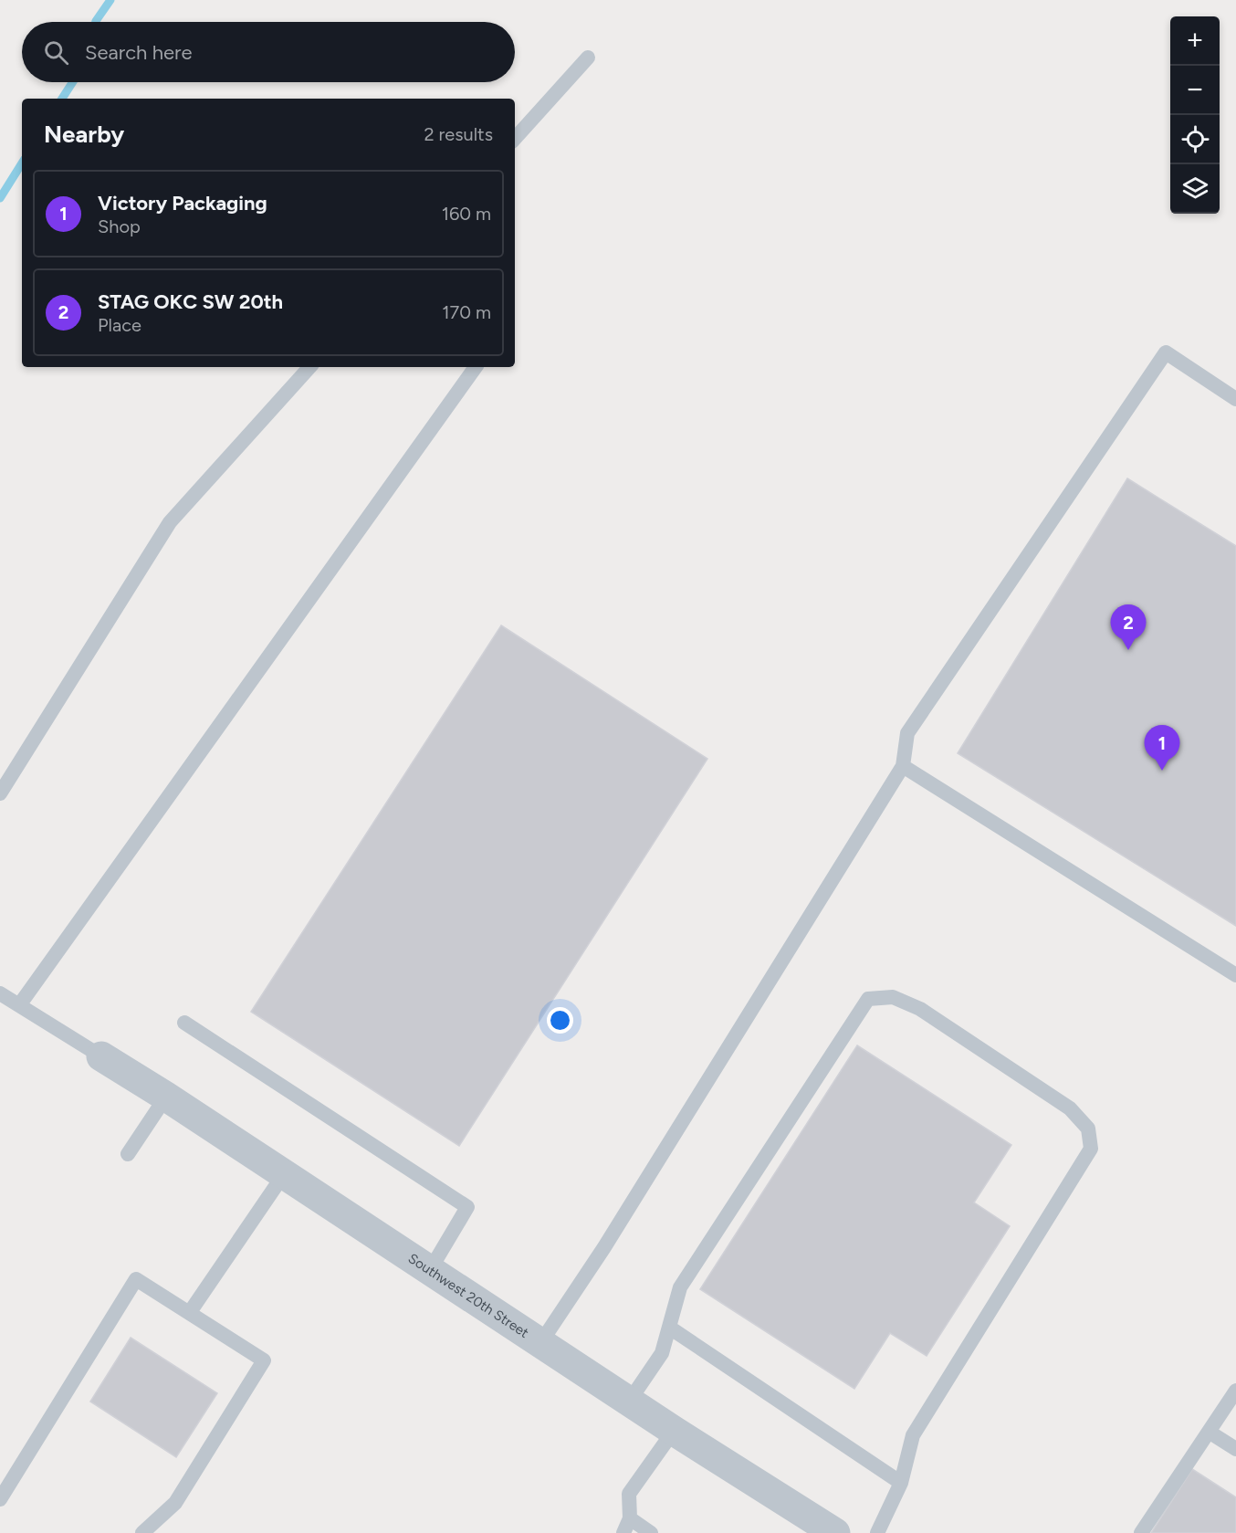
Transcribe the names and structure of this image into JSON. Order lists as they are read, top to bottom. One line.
{"streets":{"street":["Southwest 20th Street"]},"page":{"map_buttons":["+","−"],"search":"Search here","heading":["Nearby","2 results"],"list":[{"mark":"1","name":"Victory Packaging","note":"Shop","value":"160 m"},{"mark":"2","name":"STAG OKC SW 20th","note":"Place","value":"170 m"}],"pins":["2","1"]}}
